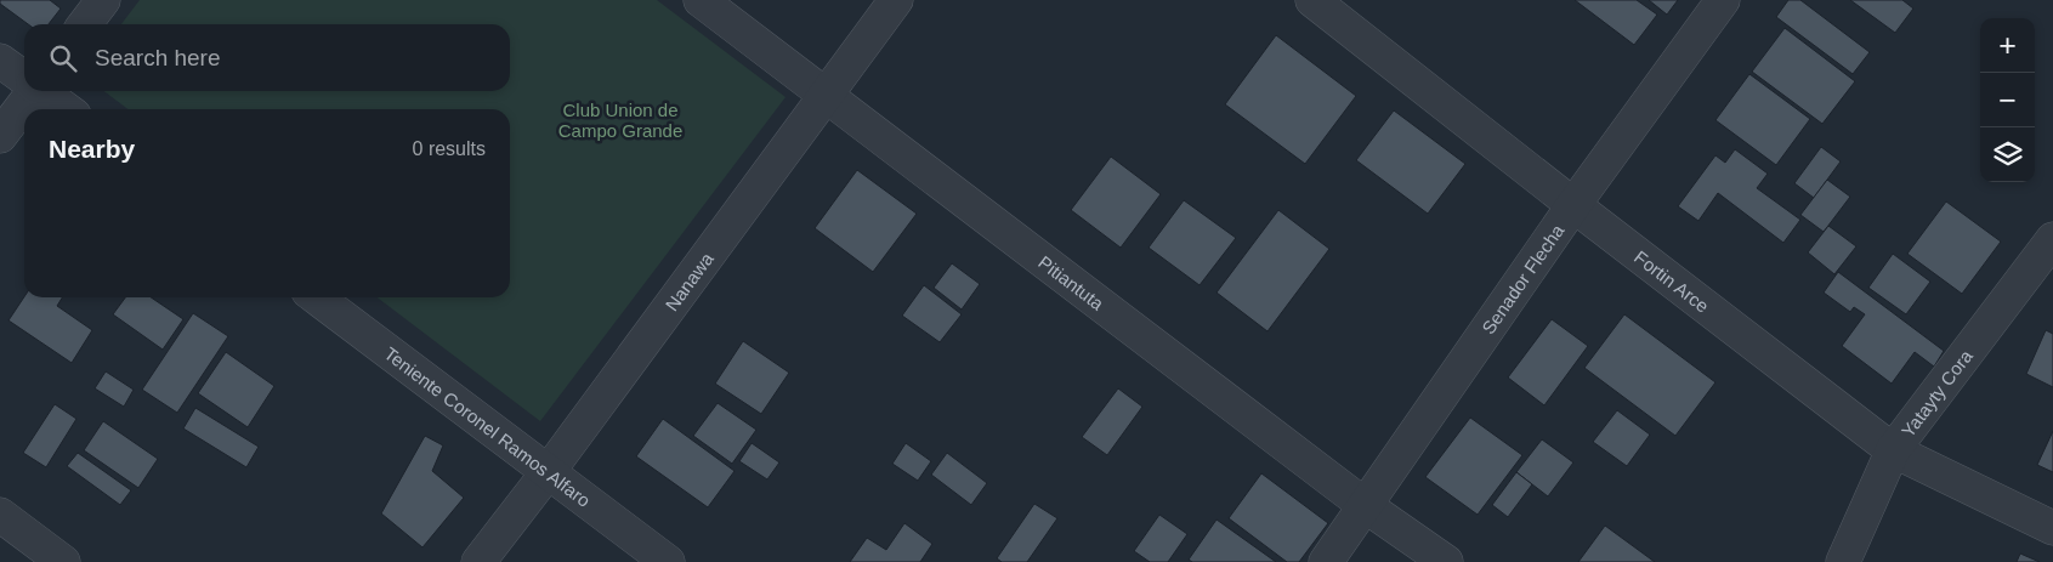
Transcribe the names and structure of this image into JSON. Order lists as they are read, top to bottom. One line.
{"streets":{"street":["Senador Flecha","Fortin Arce","Nanawa","Pitiantuta","Yatayty Cora","Teniente Coronel Ramos Alfaro"]},"crossings":[["Senador Flecha","Fortin Arce"],["Senador Flecha","Pitiantuta"],["Fortin Arce","Yatayty Cora"],["Nanawa","Pitiantuta"],["Nanawa","Teniente Coronel Ramos Alfaro"]],"parks":["Club Union de Campo Grande"],"page":{"map_buttons":["+","−"],"search":"Search here","heading":["Nearby","0 results"]}}
